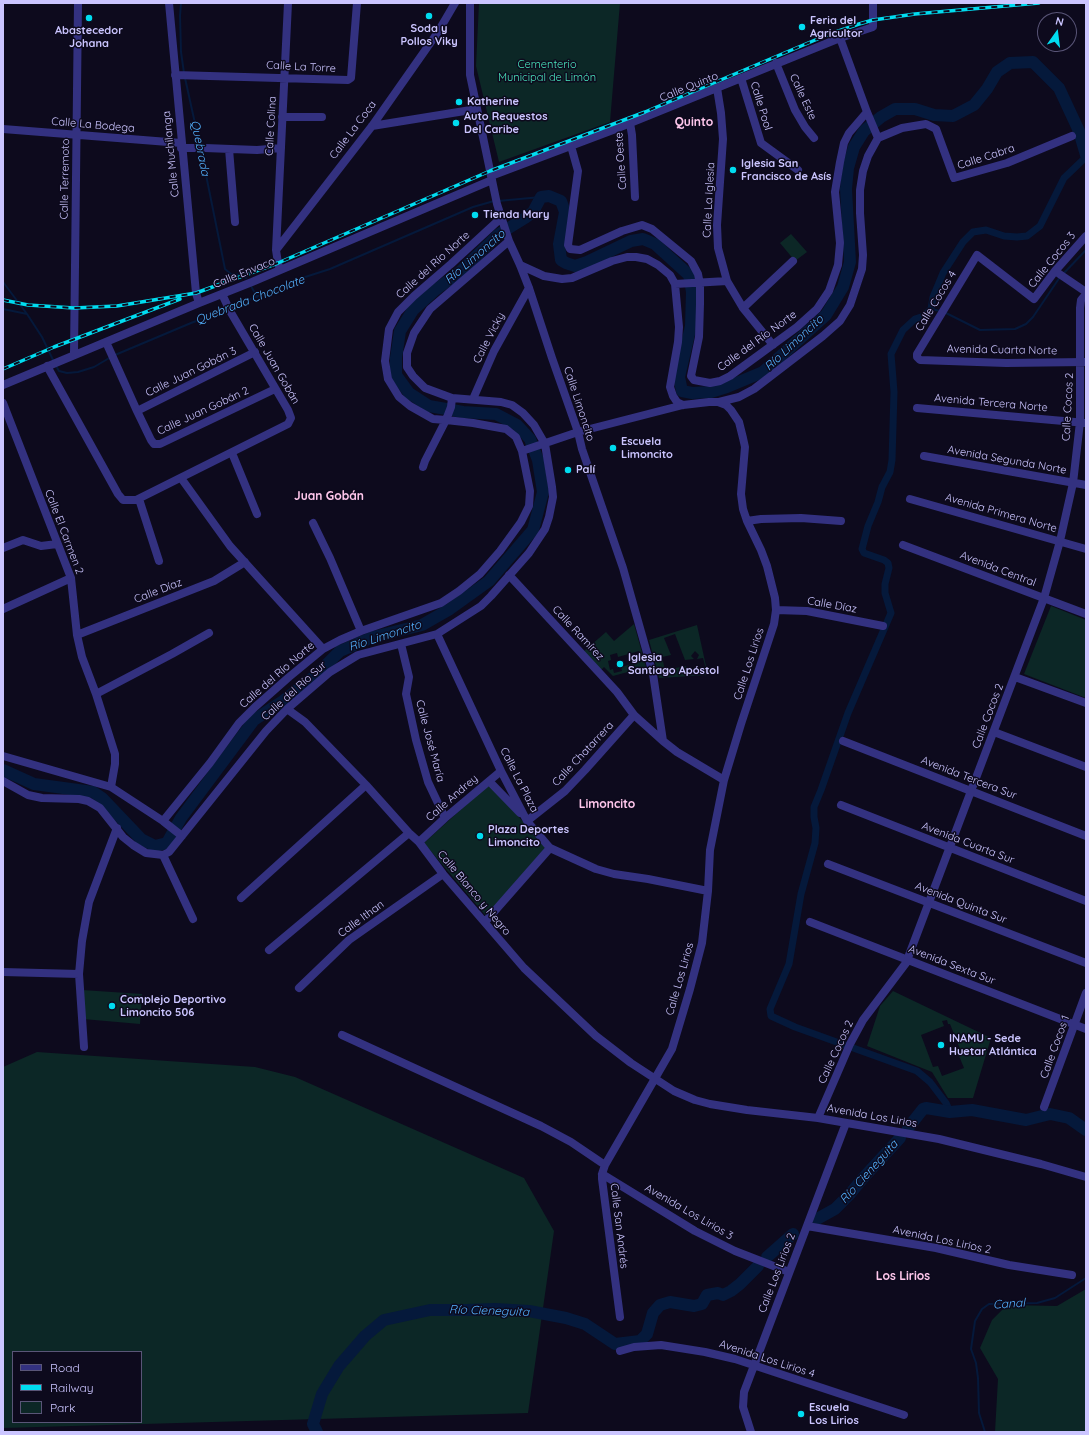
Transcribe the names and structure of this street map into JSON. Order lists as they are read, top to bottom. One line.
{"streets":{"street":["Calle La Torre","Calle Quinto","Calle Este","Calle Pool","Calle La Bodega","Calle Colina","Calle La Coca","Calle Muchilanga","Calle Cabra","Calle Oeste","Calle Terremoto","Calle La Iglesia","Calle Cocos 3","Calle del Río Norte","Calle Envaco","Calle Cocos 4","Calle Vicky","Avenida Cuarta Norte","Calle Juan Gobán","Calle Juan Gobán 3","Avenida Tercera Norte","Calle Limoncito","Calle Cocos 2","Calle Juan Gobán 2","Avenida Segunda Norte","Avenida Primera Norte","Calle El Carmen 2","Avenida Central","Calle Díaz","Calle Ramírez","Calle Los Lirios","Calle del Río Sur","Calle José María","Calle Chatarrera","Avenida Tercera Sur","Calle La Plaza","Calle Andrey","Avenida Cuarta Sur","Calle Blanco y Negro","Avenida Quinta Sur","Calle Ithan","Avenida Sexta Sur","Calle Cocos 1","Avenida Los Lirios","Avenida Los Lirios 3","Calle San Andrés","Avenida Los Lirios 2","Calle Los Lirios 2","Avenida Los Lirios 4"]},"crossings":[["Calle La Torre","Calle Colina"],["Calle La Torre","Calle Muchilanga"],["Calle Quinto","Calle Este"],["Calle Quinto","Calle Pool"],["Calle Quinto","Calle Oeste"],["Calle Quinto","Calle La Iglesia"],["Calle Quinto","Calle del Río Norte"],["Calle Quinto","Calle Envaco"],["Calle Quinto","Calle Limoncito"],["Calle La Bodega","Calle Colina"],["Calle La Bodega","Calle Muchilanga"],["Calle La Bodega","Calle Terremoto"],["Calle Colina","Calle La Coca"],["Calle Muchilanga","Calle Envaco"],["Calle Terremoto","Calle Envaco"],["Calle La Iglesia","Calle del Río Norte"],["Calle Cocos 3","Calle Cocos 4"],["Calle del Río Norte","Calle Limoncito"],["Calle Envaco","Calle Juan Gobán"],["Calle Envaco","Calle Limoncito"],["Calle Envaco","Calle Juan Gobán 2"],["Calle Cocos 4","Avenida Cuarta Norte"],["Calle Vicky","Calle Limoncito"],["Calle Vicky","Calle del Río Sur"],["Avenida Cuarta Norte","Calle Cocos 2"],["Calle Juan Gobán","Calle Juan Gobán 3"],["Calle Juan Gobán","Calle Juan Gobán 2"],["Calle Juan Gobán 3","Calle Juan Gobán 2"],["Avenida Tercera Norte","Calle Cocos 2"],["Calle Limoncito","Calle Ramírez"],["Calle Limoncito","Calle del Río Sur"],["Calle Cocos 2","Avenida Segunda Norte"],["Calle Cocos 2","Avenida Primera Norte"],["Calle Cocos 2","Avenida Central"],["Calle Cocos 2","Avenida Tercera Sur"],["Calle Cocos 2","Avenida Cuarta Sur"],["Calle Cocos 2","Avenida Quinta Sur"],["Calle Cocos 2","Avenida Sexta Sur"],["Calle Cocos 2","Avenida Los Lirios"],["Calle El Carmen 2","Calle Díaz"],["Calle Díaz","Calle Los Lirios"],["Calle Ramírez","Calle del Río Sur"],["Calle Ramírez","Calle Chatarrera"],["Calle Los Lirios","Calle La Plaza"],["Calle Los Lirios","Calle Blanco y Negro"],["Calle Los Lirios","Avenida Los Lirios"],["Calle Los Lirios","Calle San Andrés"],["Calle del Río Sur","Calle José María"],["Calle del Río Sur","Calle La Plaza"],["Calle del Río Sur","Calle Blanco y Negro"],["Calle José María","Calle Andrey"],["Calle Chatarrera","Calle La Plaza"],["Calle La Plaza","Calle Andrey"],["Calle Andrey","Calle Blanco y Negro"],["Calle Blanco y Negro","Calle Ithan"],["Calle Blanco y Negro","Avenida Los Lirios"],["Calle Blanco y Negro","Calle San Andrés"],["Avenida Sexta Sur","Calle Cocos 1"],["Avenida Los Lirios","Calle San Andrés"],["Avenida Los Lirios","Calle Los Lirios 2"],["Avenida Los Lirios 3","Calle San Andrés"],["Avenida Los Lirios 3","Calle Los Lirios 2"],["Avenida Los Lirios 2","Calle Los Lirios 2"],["Calle Los Lirios 2","Avenida Los Lirios 4"]],"districts":["Quinto","Juan Gobán","Limoncito","Los Lirios"],"water":["Quebrada","Río Limoncito","Quebrada Chocolate","Río Cieneguita","Canal"],"parks":["Cementerio Municipal de Limón"],"places":["Soda y Pollos Viky","Abastecedor Johana","Feria del Agricultor","Katherine","Auto Requestos Del Caribe","Iglesia San Francisco de Asís","Tienda Mary","Escuela Limoncito","Palí","Iglesia Santiago Apóstol","Plaza Deportes Limoncito","Complejo Deportivo Limoncito 506","INAMU - Sede Huetar Atlántica","Escuela Los Lirios"],"legend":["Road","Railway","Park"],"north":"top"}
